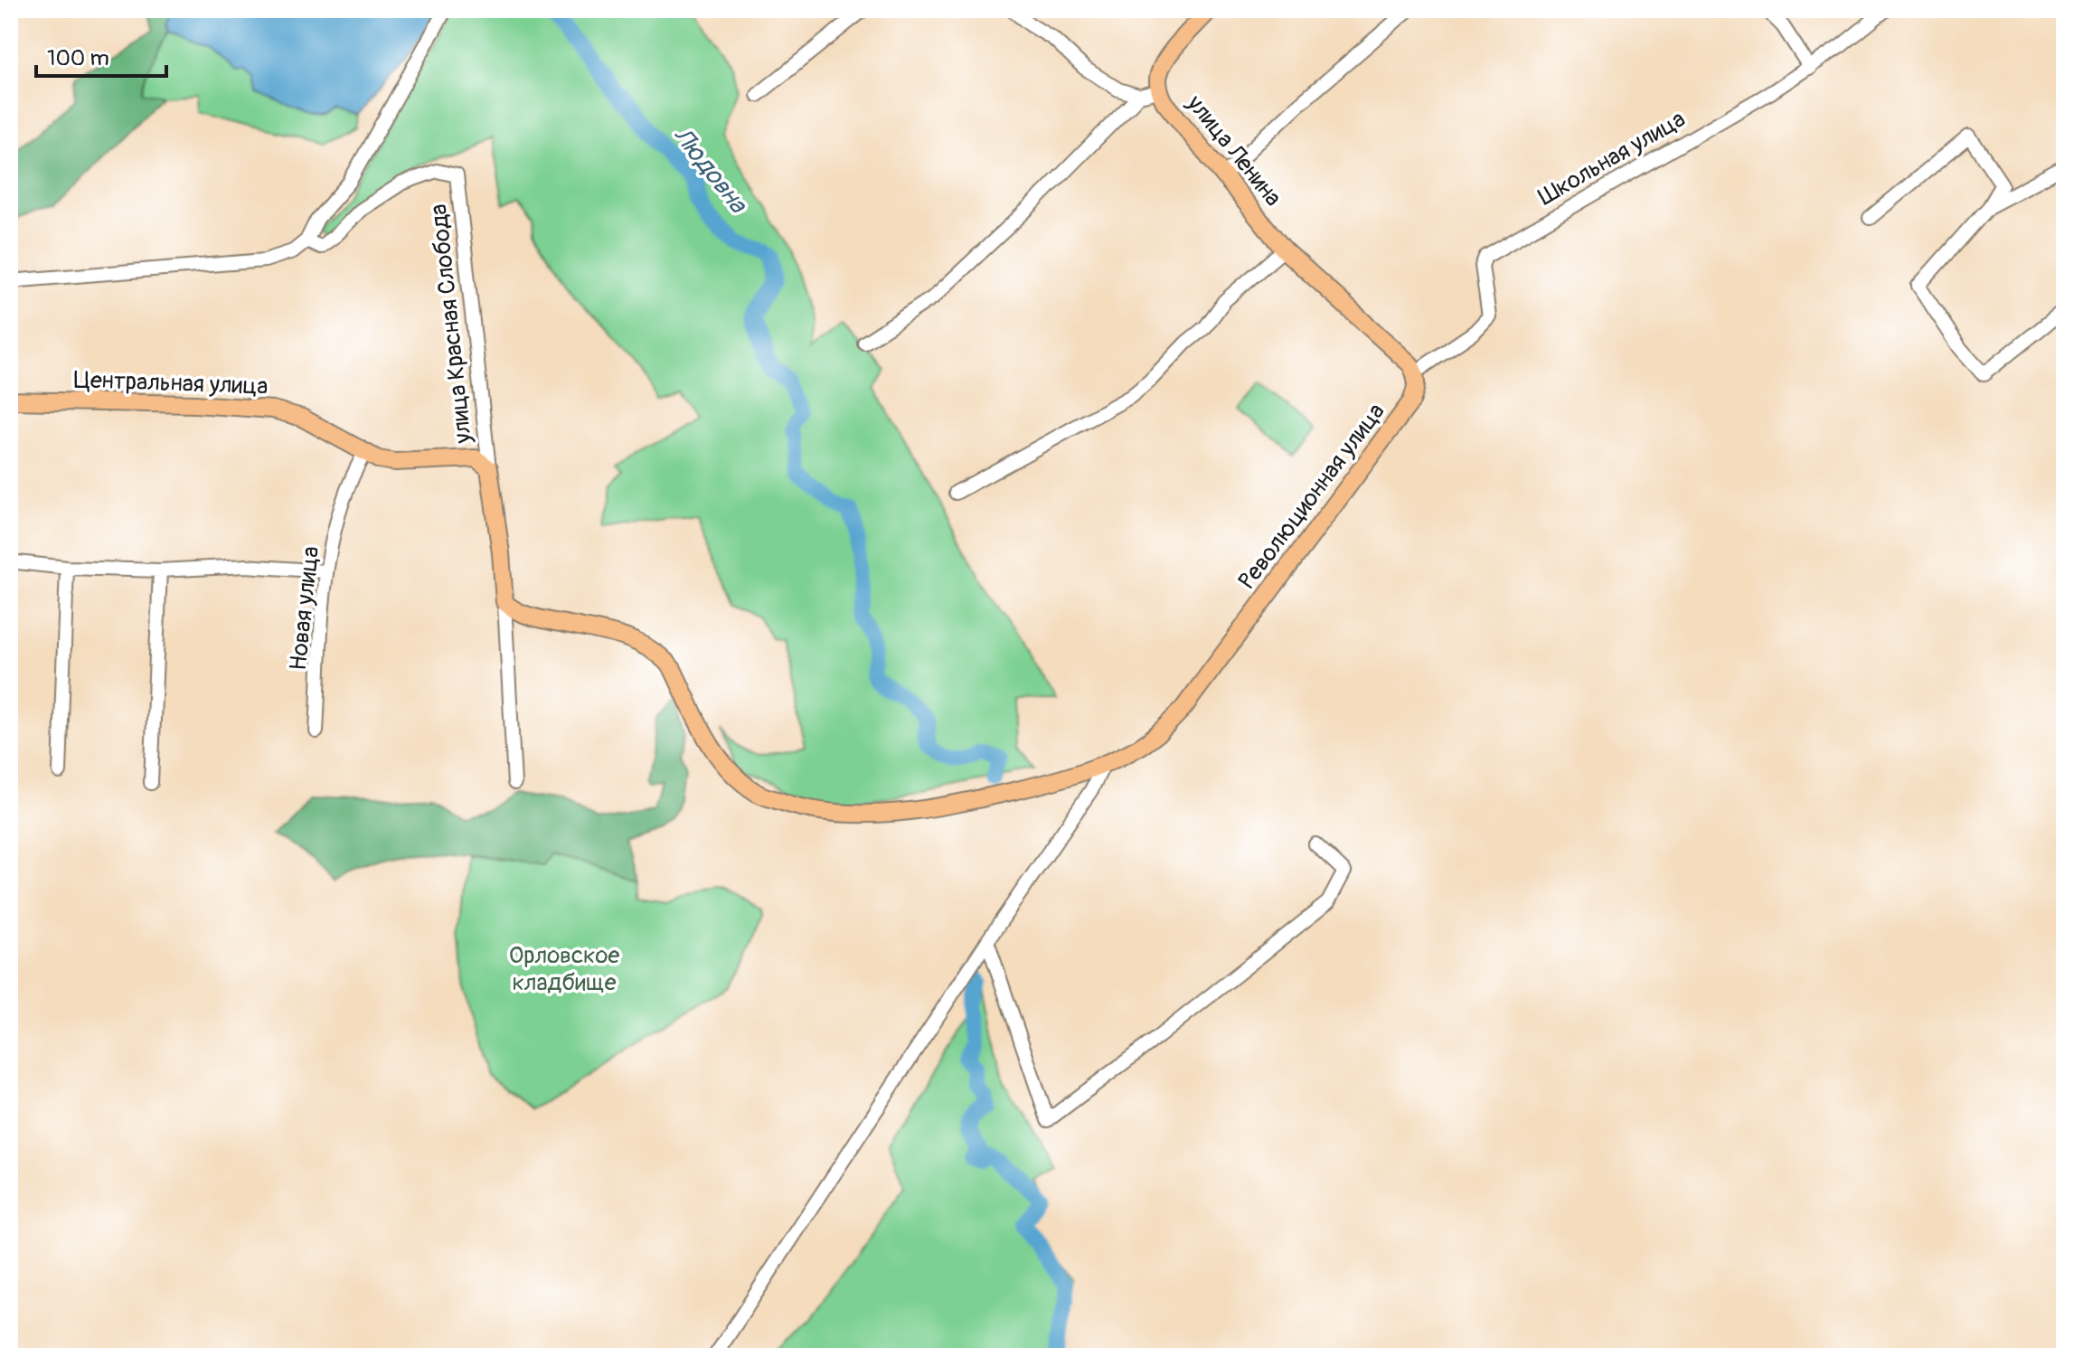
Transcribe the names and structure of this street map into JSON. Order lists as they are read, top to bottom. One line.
{"streets":{"main road":["улица Ленина","Центральная улица","Революционная улица"],"street":["Школьная улица","улица Красная Слобода","Новая улица"]},"crossings":[["Школьная улица","Революционная улица"],["улица Красная Слобода","Центральная улица"],["Центральная улица","Новая улица"]],"water":["Людовна"],"parks":["Орловское кладбище"],"scale_bar":"100 m"}
